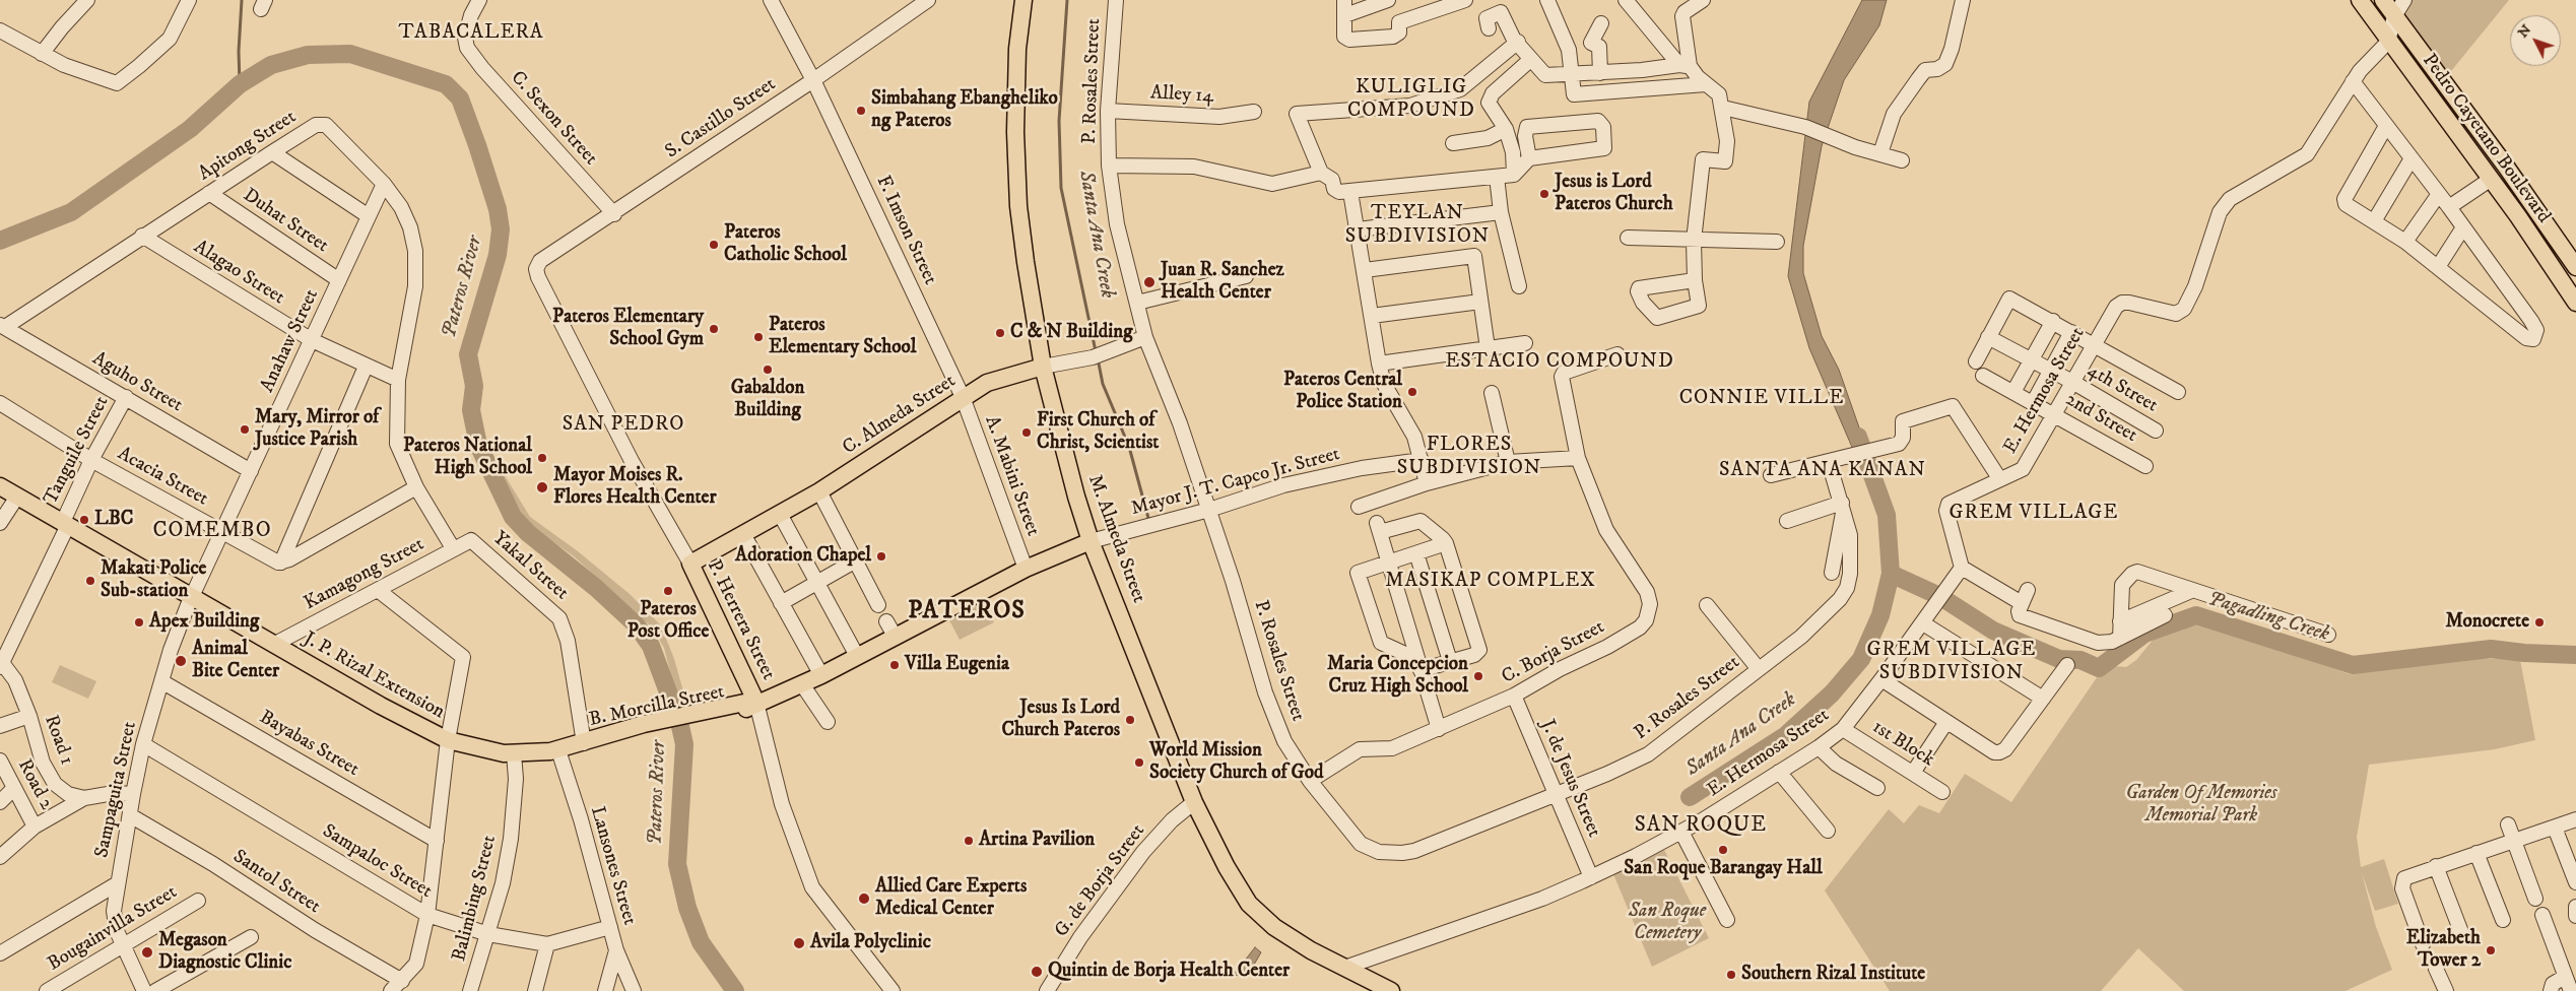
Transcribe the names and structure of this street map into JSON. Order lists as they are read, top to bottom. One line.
{"streets":{"main road":["Pedro Cayetano Boulevard","C. Almeda Street","M. Almeda Street","P. Herrera Street","J. P. Rizal Extension","B. Morcilla Street"],"street":["P. Rosales Street","Alley 14","C. Sexon Street","S. Castillo Street","Apitong Street","Duhat Street","F. Imson Street","Alagao Street","Anahaw Street","Aguho Street","4th Street","E. Hermosa Street","2nd Street","Tanguile Street","A. Mabini Street","Acacia Street","Mayor J. T. Capco Jr. Street","Yakal Street","Kamagong Street","C. Borja Street","Road 1","Bayabas Street","1st Block","J. de Jesus Street","Road 2","Sampaguita Street","Sampaloc Street","Lansones Street","G. de Borja Street","Santol Street","Balimbing Street","Bougainvilla Street"]},"crossings":[["P. Rosales Street","Alley 14"],["P. Rosales Street","C. Almeda Street"],["P. Rosales Street","Mayor J. T. Capco Jr. Street"],["P. Rosales Street","C. Borja Street"],["P. Rosales Street","J. de Jesus Street"],["C. Sexon Street","S. Castillo Street"],["S. Castillo Street","F. Imson Street"],["S. Castillo Street","P. Herrera Street"],["Pedro Cayetano Boulevard","E. Hermosa Street"],["Apitong Street","Duhat Street"],["Apitong Street","Alagao Street"],["Apitong Street","Anahaw Street"],["Apitong Street","Aguho Street"],["Apitong Street","Kamagong Street"],["Duhat Street","Anahaw Street"],["F. Imson Street","C. Almeda Street"],["F. Imson Street","A. Mabini Street"],["Alagao Street","Anahaw Street"],["Anahaw Street","Aguho Street"],["Anahaw Street","Acacia Street"],["Anahaw Street","J. P. Rizal Extension"],["Anahaw Street","Sampaguita Street"],["Aguho Street","Tanguile Street"],["4th Street","E. Hermosa Street"],["E. Hermosa Street","2nd Street"],["E. Hermosa Street","M. Almeda Street"],["E. Hermosa Street","1st Block"],["E. Hermosa Street","J. de Jesus Street"],["C. Almeda Street","A. Mabini Street"],["C. Almeda Street","M. Almeda Street"],["C. Almeda Street","P. Herrera Street"],["Tanguile Street","Acacia Street"],["Tanguile Street","J. P. Rizal Extension"],["Tanguile Street","Road 1"],["A. Mabini Street","B. Morcilla Street"],["Mayor J. T. Capco Jr. Street","M. Almeda Street"],["Mayor J. T. Capco Jr. Street","B. Morcilla Street"],["M. Almeda Street","B. Morcilla Street"],["M. Almeda Street","G. de Borja Street"],["Yakal Street","Kamagong Street"],["Yakal Street","J. P. Rizal Extension"],["Yakal Street","B. Morcilla Street"],["Kamagong Street","J. P. Rizal Extension"],["P. Herrera Street","B. Morcilla Street"],["C. Borja Street","J. de Jesus Street"],["J. P. Rizal Extension","B. Morcilla Street"],["J. P. Rizal Extension","Sampaguita Street"],["J. P. Rizal Extension","Lansones Street"],["J. P. Rizal Extension","Balimbing Street"],["Road 1","Road 2"],["Bayabas Street","Sampaguita Street"],["Sampaguita Street","Sampaloc Street"],["Sampaguita Street","Santol Street"],["Sampaguita Street","Bougainvilla Street"],["Sampaloc Street","Lansones Street"],["Sampaloc Street","Balimbing Street"]],"districts":["TABACALERA","KULIGLIG COMPOUND","TEYLAN SUBDIVISION","ESTACIO COMPOUND","CONNIE VILLE","SAN PEDRO","FLORES SUBDIVISION","SANTA ANA KANAN","GREM VILLAGE","COMEMBO","MASIKAP COMPLEX","PATEROS","GREM VILLAGE SUBDIVISION","SAN ROQUE"],"water":["Santa Ana Creek","Pateros River","Pagadling Creek"],"parks":["Garden Of Memories Memorial Park","San Roque Cemetery"],"places":["Simbahang Ebangheliko ng Pateros","Jesus is Lord Pateros Church","Pateros Catholic School","Juan R. Sanchez Health Center","Pateros Elementary School Gym","C & N Building","Pateros Elementary School","Gabaldon Building","Pateros Central Police Station","Mary, Mirror of Justice Parish","First Church of Christ, Scientist","Pateros National High School","Mayor Moises R. Flores Health Center","LBC","Adoration Chapel","Makati Police Sub-station","Pateros Post Office","Apex Building","Monocrete","Animal Bite Center","Villa Eugenia","Maria Concepcion Cruz High School","Jesus Is Lord Church Pateros","World Mission Society Church of God","Artina Pavilion","San Roque Barangay Hall","Allied Care Experts Medical Center","Avila Polyclinic","Elizabeth Tower 2","Megason Diagnostic Clinic","Quintin de Borja Health Center","Southern Rizal Institute"],"north":"top left"}
